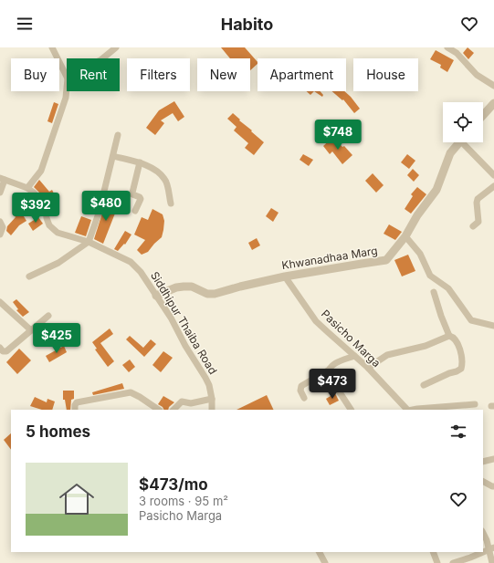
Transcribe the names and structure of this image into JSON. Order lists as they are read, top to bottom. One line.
{"streets":{"street":["Khwanadhaa Marg","Siddhipur Thaiba Road","Pasicho Marga"]},"crossings":[["Khwanadhaa Marg","Siddhipur Thaiba Road"],["Khwanadhaa Marg","Pasicho Marga"]],"page":{"header":"Habito","chip":["Buy","Rent","Filters","New","Apartment","House"],"price":["$748","$480","$392","$425","$473"],"heading":"5 homes","list":[{"name":"$473/mo","note":"3 rooms · 95 m² · Pasicho Marga"}]}}
